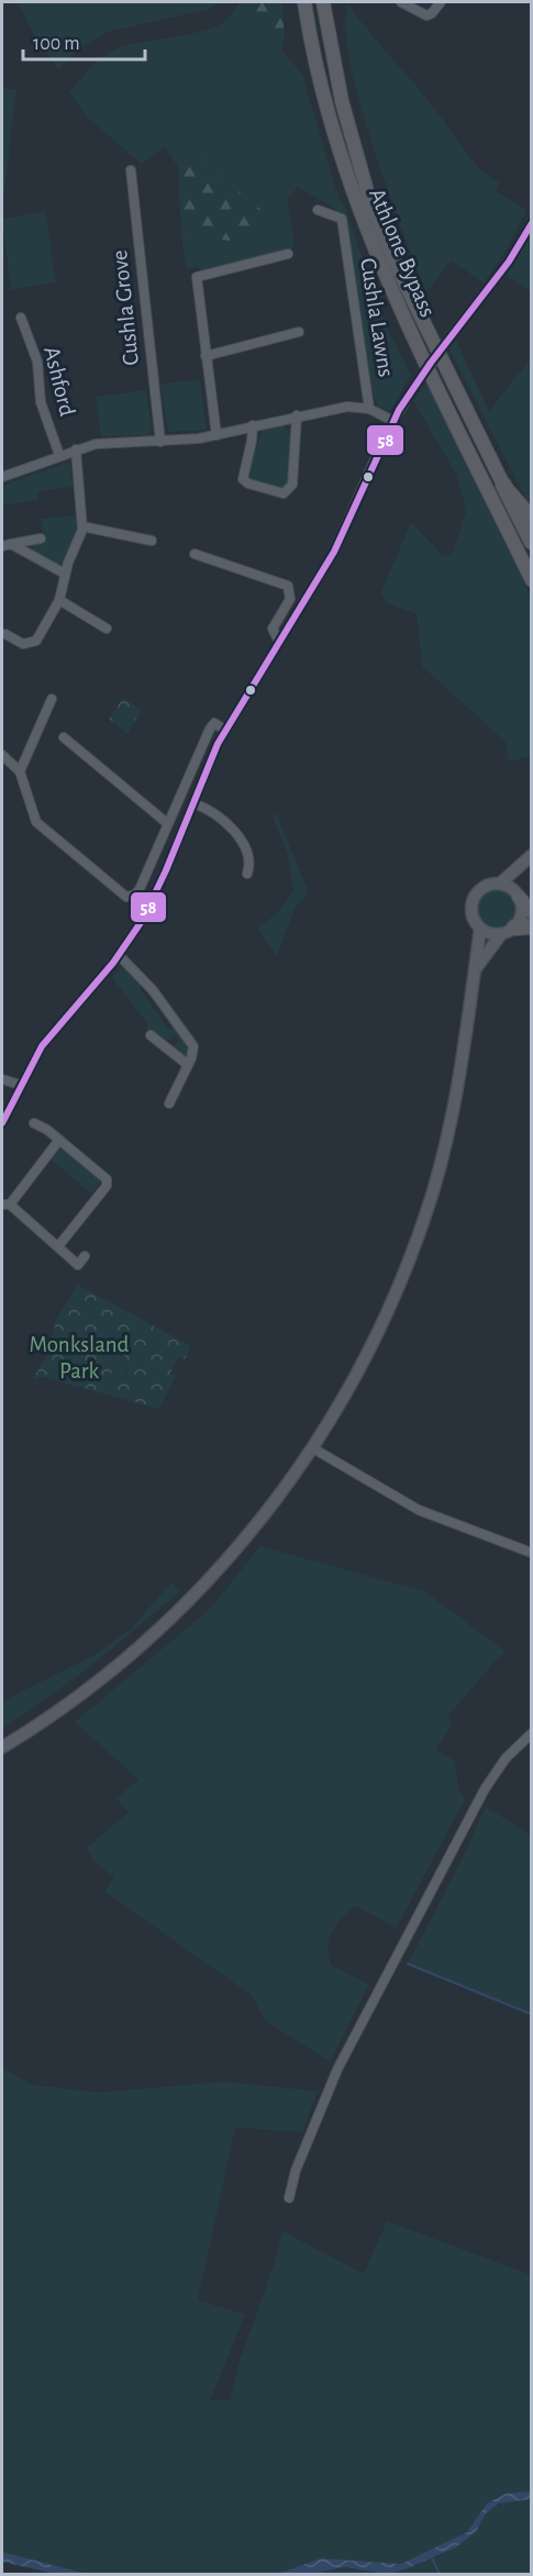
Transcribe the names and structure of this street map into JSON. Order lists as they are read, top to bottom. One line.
{"streets":{"highway":["Athlone Bypass"],"street":["Cushla Grove","Cushla Lawns","Ashford"]},"parks":["Monksland Park"],"lines":["transit line 58"],"scale_bar":"100 m"}
